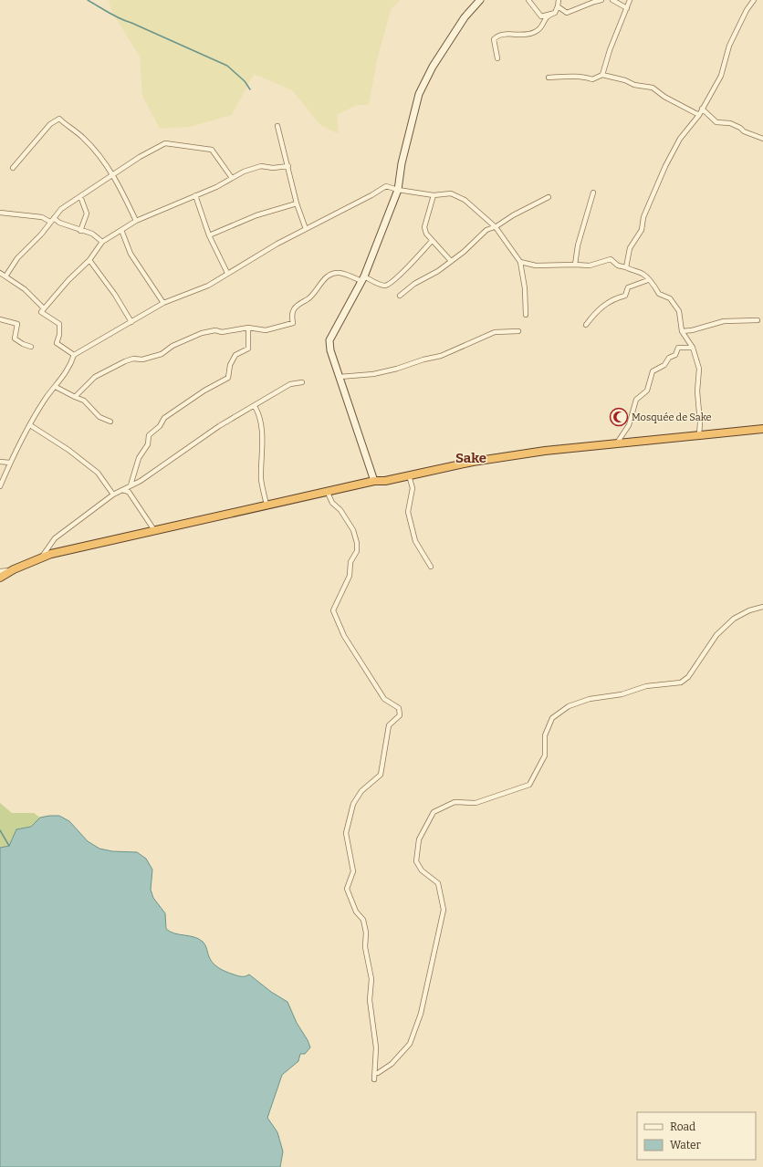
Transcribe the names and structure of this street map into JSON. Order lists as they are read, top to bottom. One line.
{"districts":["Sake"],"places":{"mosque":["Mosquée de Sake"]},"legend":["Road","Water"]}
